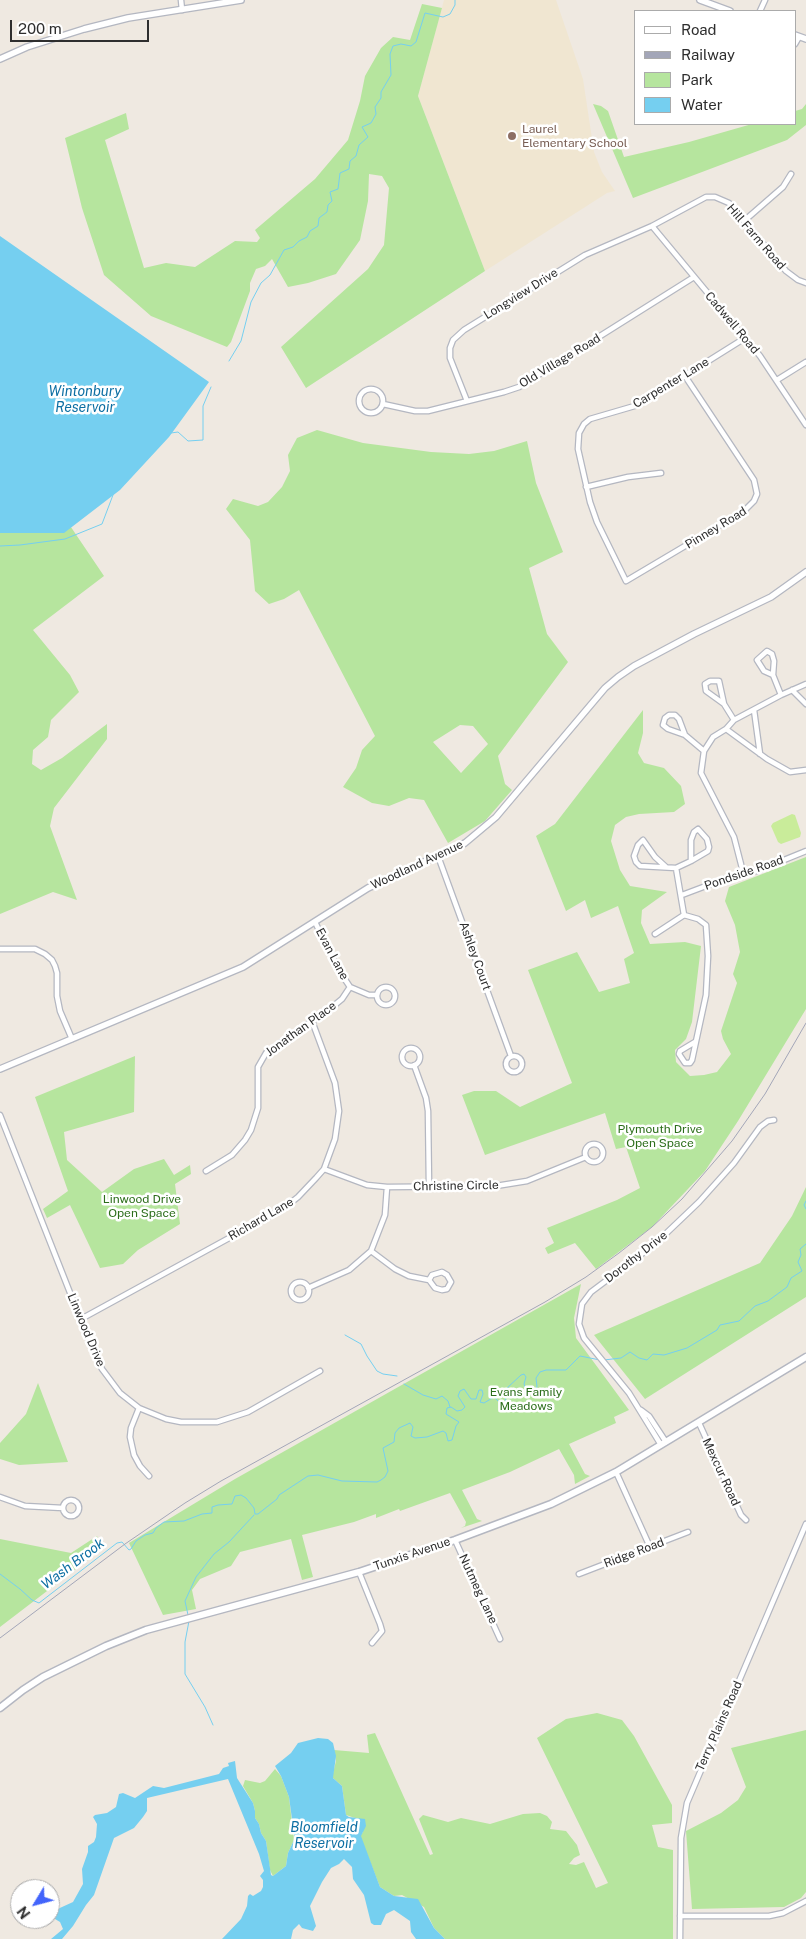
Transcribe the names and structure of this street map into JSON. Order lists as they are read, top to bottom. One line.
{"streets":{"main road":["Tunxis Avenue"],"street":["Hill Farm Road","Longview Drive","Cadwell Road","Old Village Road","Carpenter Lane","Pinney Road","Woodland Avenue","Pondside Road","Evan Lane","Ashley Court","Jonathan Place","Christine Circle","Richard Lane","Dorothy Drive","Linwood Drive","Mexcur Road","Ridge Road","Nutmeg Lane","Terry Plains Road"]},"crossings":[["Hill Farm Road","Longview Drive"],["Hill Farm Road","Cadwell Road"],["Longview Drive","Cadwell Road"],["Longview Drive","Old Village Road"],["Cadwell Road","Old Village Road"],["Cadwell Road","Carpenter Lane"],["Carpenter Lane","Pinney Road"],["Woodland Avenue","Evan Lane"],["Woodland Avenue","Ashley Court"],["Evan Lane","Jonathan Place"],["Jonathan Place","Richard Lane"],["Christine Circle","Richard Lane"],["Richard Lane","Linwood Drive"],["Dorothy Drive","Tunxis Avenue"],["Mexcur Road","Tunxis Avenue"],["Tunxis Avenue","Nutmeg Lane"]],"water":["Wintonbury Reservoir","Wash Brook","Bloomfield Reservoir"],"parks":["Plymouth Drive Open Space","Linwood Drive Open Space","Evans Family Meadows"],"places":["Laurel Elementary School"],"legend":["Road","Railway","Park","Water"],"scale_bar":"200 m","north":"bottom left"}
